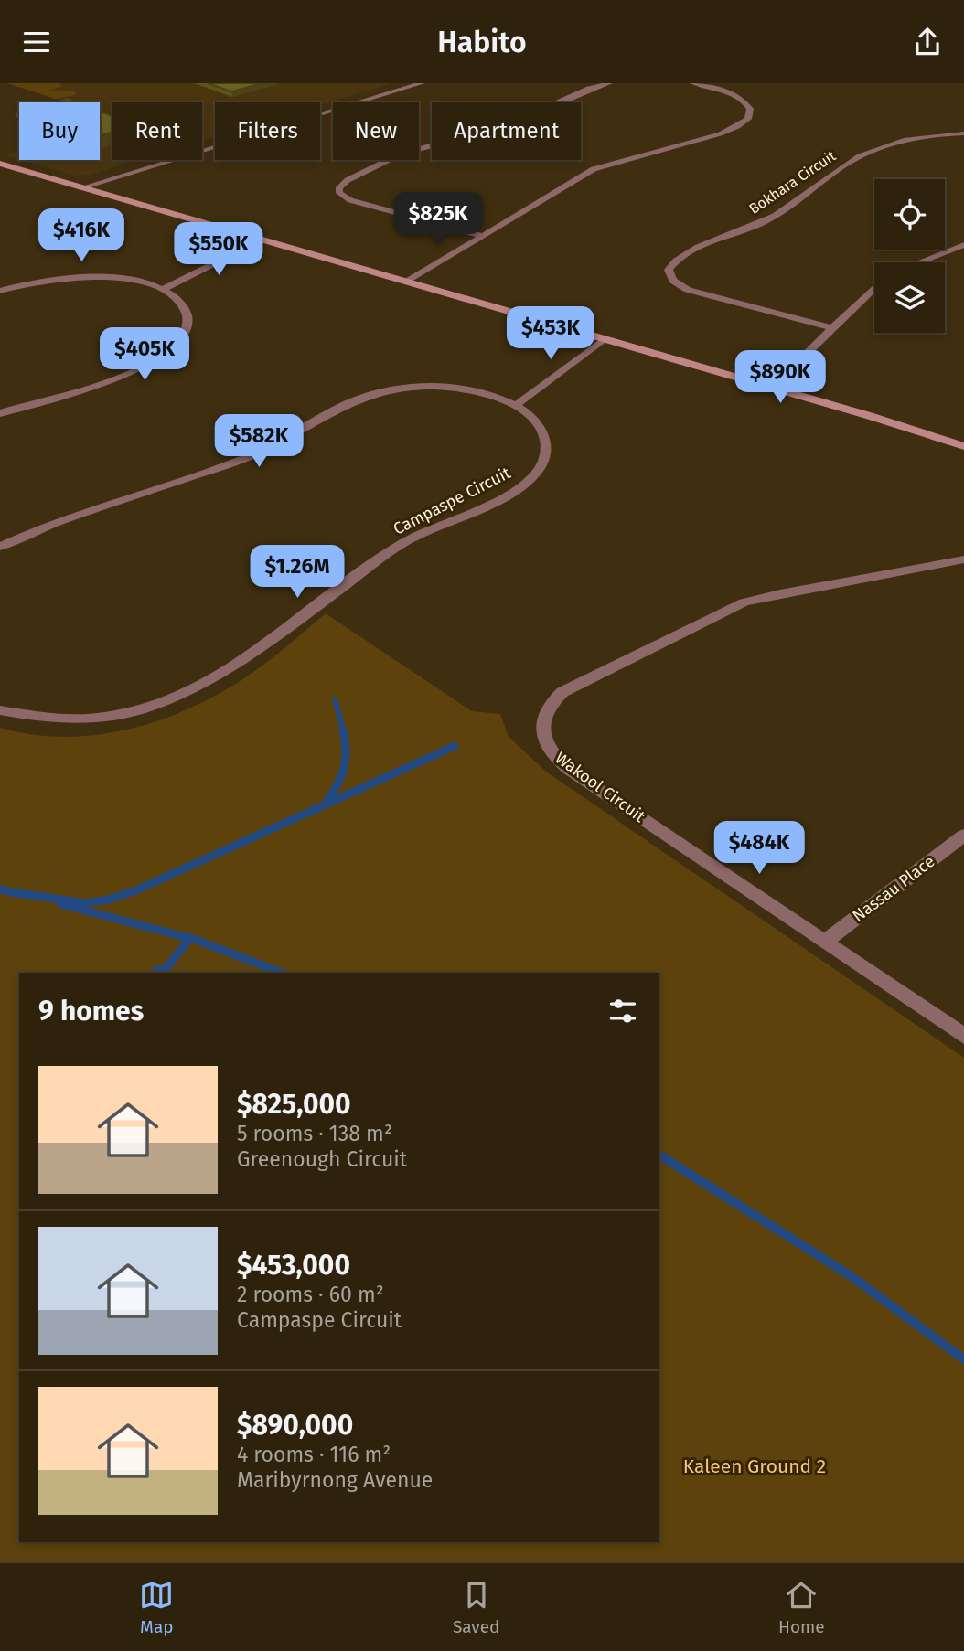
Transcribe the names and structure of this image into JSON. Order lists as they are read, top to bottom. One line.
{"streets":{"street":["Bokhara Circuit","Campaspe Circuit","Wakool Circuit","Nassau Place"]},"crossings":[["Wakool Circuit","Nassau Place"]],"parks":["Kaleen Ground 2"],"page":{"header":"Habito","chip":["Buy","Rent","Filters","New","Apartment"],"price":["$825K","$416K","$550K","$453K","$405K","$890K","$582K","$1.26M","$484K"],"heading":"9 homes","list":[{"name":"$825,000","note":"5 rooms · 138 m² · Greenough Circuit"},{"name":"$453,000","note":"2 rooms · 60 m² · Campaspe Circuit"},{"name":"$890,000","note":"4 rooms · 116 m² · Maribyrnong Avenue"}],"tabs":["Map","Saved","Home"]}}
